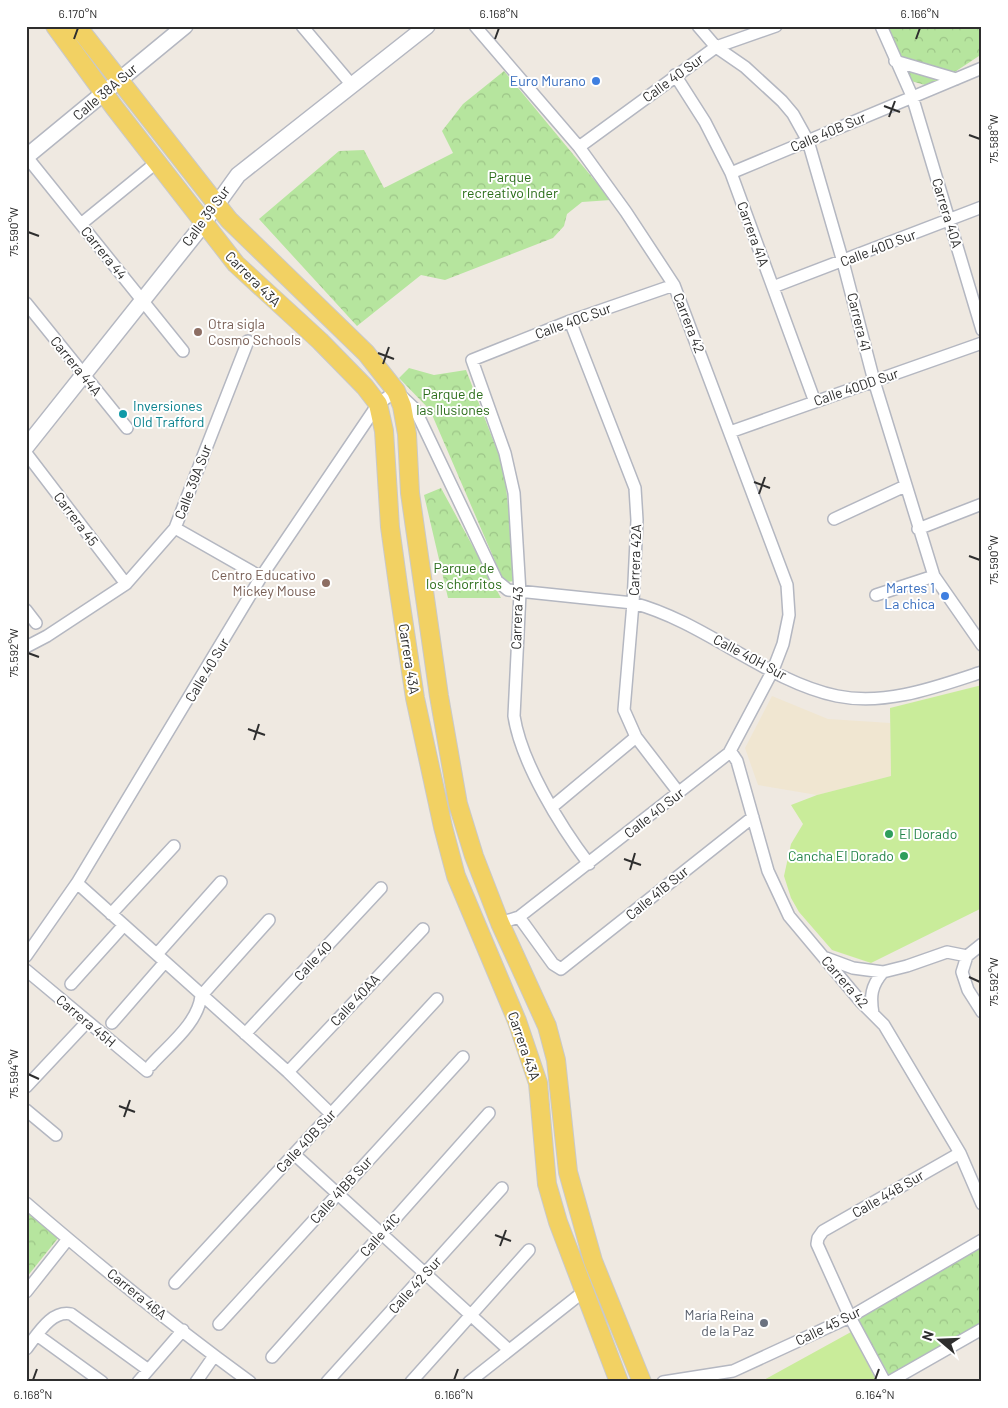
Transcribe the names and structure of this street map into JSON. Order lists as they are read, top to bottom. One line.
{"streets":{"main road":["Carrera 43A"],"street":["Calle 40 Sur","Calle 38A Sur","Calle 40B Sur","Carrera 40A","Calle 39 Sur","Carrera 41A","Calle 40D Sur","Carrera 44","Calle 40C Sur","Carrera 41","Carrera 42","Carrera 44A","Calle 40DD Sur","Calle 39A Sur","Carrera 45","Carrera 42A","Carrera 43","Calle 40H Sur","Calle 41B Sur","Calle 40","Calle 40AA","Carrera 45H","Calle 41BB Sur","Calle 44B Sur","Calle 41C","Calle 42 Sur","Carrera 46A","Calle 45 Sur"]},"crossings":[["Calle 40 Sur","Carrera 41A"],["Calle 40 Sur","Carrera 43A"],["Calle 40 Sur","Carrera 41"],["Calle 40 Sur","Carrera 42"],["Calle 40 Sur","Carrera 42A"],["Calle 40 Sur","Carrera 43"],["Calle 40 Sur","Calle 40H Sur"],["Calle 40 Sur","Calle 41B Sur"],["Calle 38A Sur","Carrera 44"],["Calle 38A Sur","Carrera 43A"],["Calle 40B Sur","Carrera 40A"],["Calle 40B Sur","Carrera 41A"],["Calle 40B Sur","Carrera 41"],["Carrera 40A","Calle 40D Sur"],["Calle 39 Sur","Carrera 44"],["Calle 39 Sur","Carrera 43A"],["Calle 39 Sur","Carrera 44A"],["Carrera 41A","Calle 40D Sur"],["Carrera 41A","Calle 40DD Sur"],["Calle 40D Sur","Carrera 41"],["Carrera 43A","Carrera 43"],["Carrera 43A","Calle 40H Sur"],["Calle 40C Sur","Carrera 42"],["Calle 40C Sur","Carrera 42A"],["Calle 40C Sur","Carrera 43"],["Carrera 41","Calle 40DD Sur"],["Carrera 42","Calle 40DD Sur"],["Carrera 42","Calle 40H Sur"],["Carrera 42","Calle 41B Sur"],["Carrera 42","Calle 44B Sur"],["Calle 39A Sur","Carrera 45"],["Carrera 42A","Calle 40H Sur"],["Carrera 43","Calle 40H Sur"],["Calle 44B Sur","Calle 45 Sur"]],"parks":["Parque recreativo Inder","Parque de las Ilusiones","Parque de los chorritos"],"places":["Euro Murano","Otra sigla Cosmo Schools","Inversiones Old Trafford","Centro Educativo Mickey Mouse","Martes 1 La chica","El Dorado","Cancha El Dorado","María Reina de la Paz"],"north":"left","coordinates":["6.170°N","6.168°N","6.166°N","75.588°W","75.590°W","75.592°W","75.594°W","6.164°N"]}
